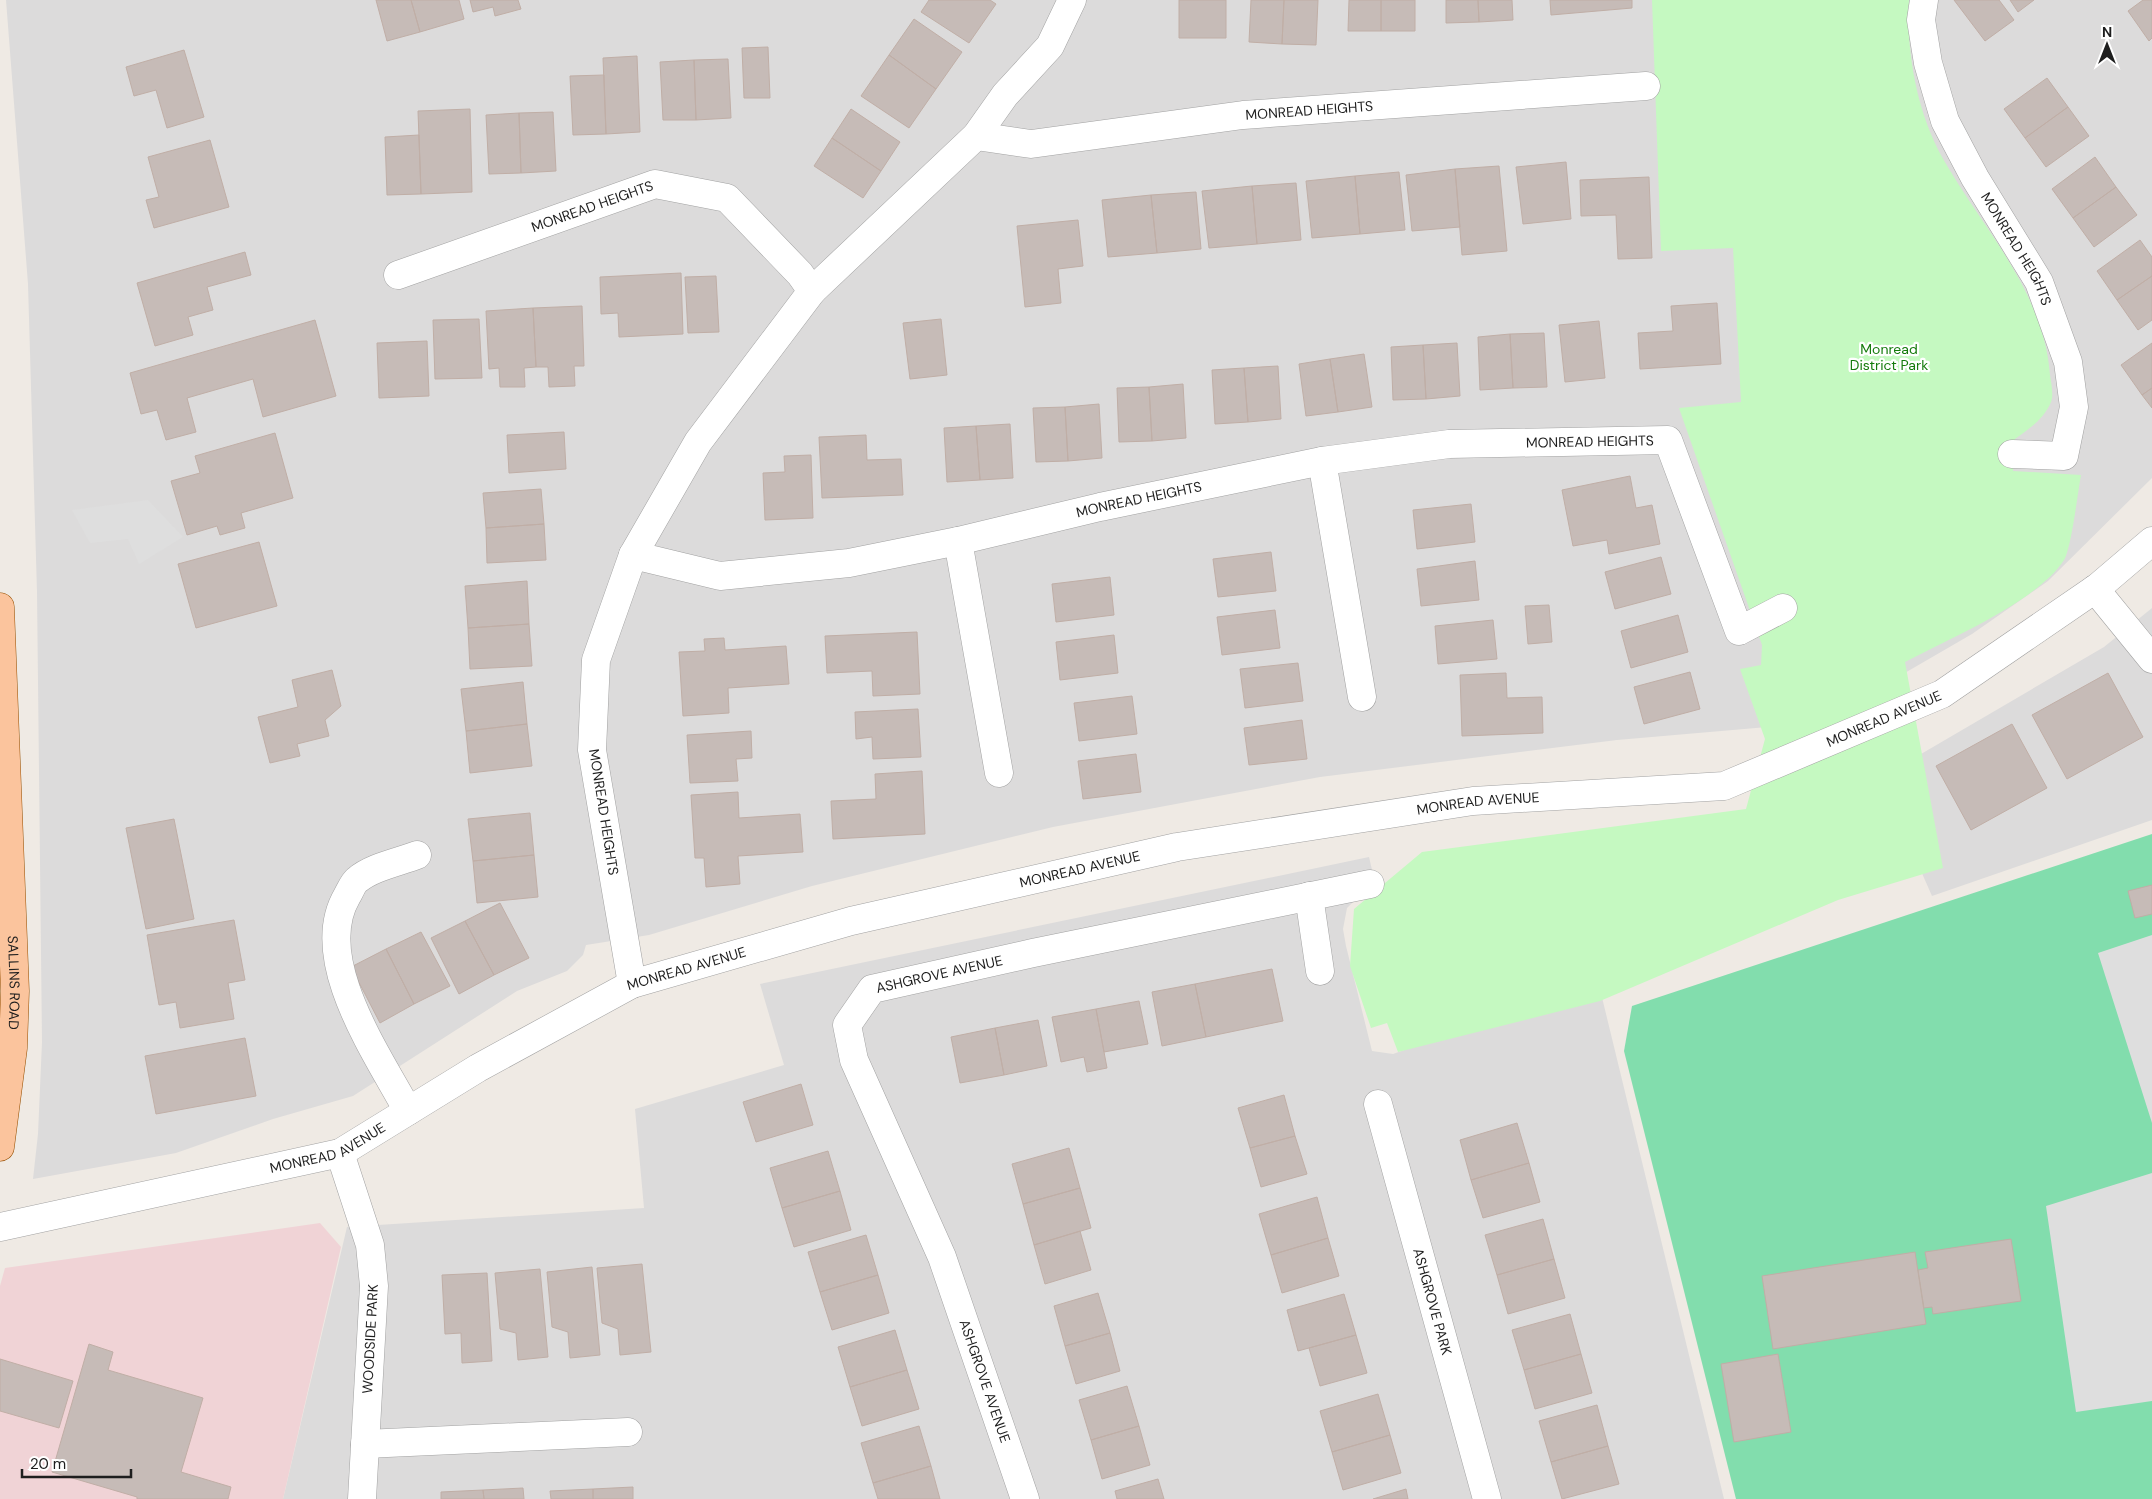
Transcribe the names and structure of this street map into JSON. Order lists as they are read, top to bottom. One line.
{"streets":{"main road":["SALLINS ROAD"],"street":["MONREAD HEIGHTS","MONREAD AVENUE","ASHGROVE AVENUE","ASHGROVE PARK","WOODSIDE PARK"]},"crossings":[["MONREAD HEIGHTS","MONREAD AVENUE"],["MONREAD AVENUE","WOODSIDE PARK"]],"parks":["Monread District Park"],"scale_bar":"20 m","north":"top"}
